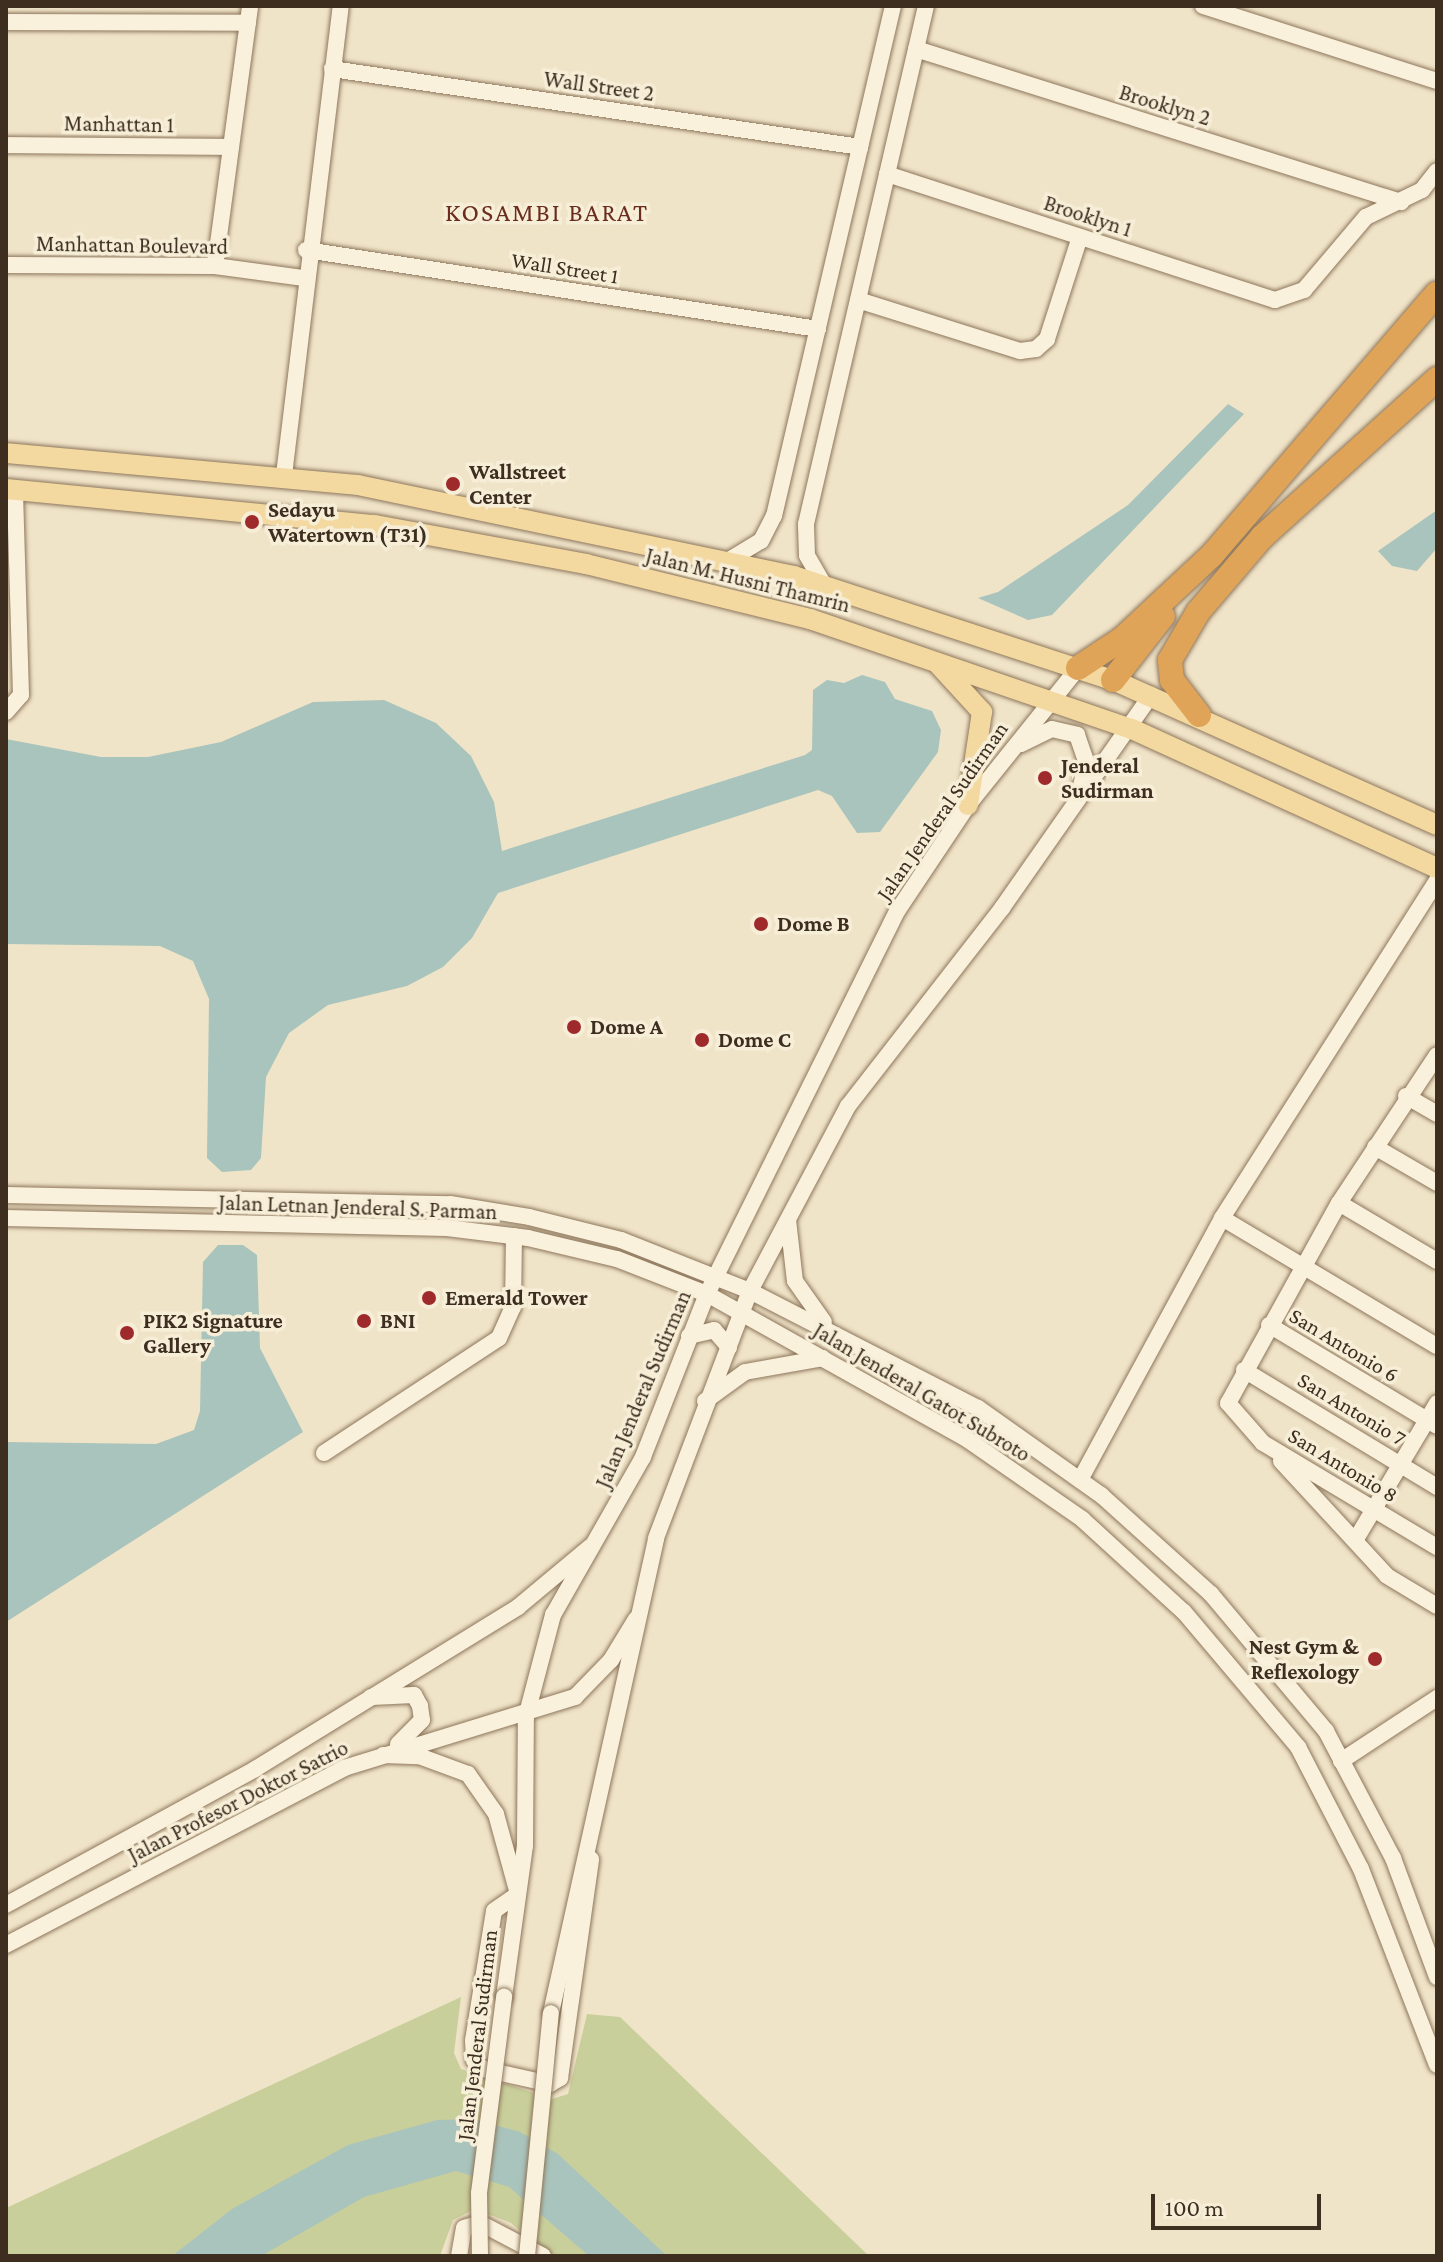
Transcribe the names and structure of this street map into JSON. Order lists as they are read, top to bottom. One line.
{"streets":{"main road":["Jalan M. Husni Thamrin"],"street":["Wall Street 2","Brooklyn 2","Manhattan 1","Brooklyn 1","Manhattan Boulevard","Wall Street 1","Jalan Jenderal Sudirman","Jalan Letnan Jenderal S. Parman","San Antonio 6","Jalan Jenderal Gatot Subroto","San Antonio 7","San Antonio 8","Jalan Profesor Doktor Satrio"]},"crossings":[["Brooklyn 2","Brooklyn 1"],["Jalan M. Husni Thamrin","Jalan Jenderal Sudirman"],["Jalan Jenderal Sudirman","Jalan Letnan Jenderal S. Parman"],["Jalan Jenderal Sudirman","Jalan Jenderal Gatot Subroto"],["Jalan Jenderal Sudirman","Jalan Profesor Doktor Satrio"],["Jalan Letnan Jenderal S. Parman","Jalan Jenderal Gatot Subroto"],["San Antonio 7","San Antonio 8"]],"districts":["KOSAMBI BARAT"],"places":["Wallstreet Center","Sedayu Watertown (T31)","Jenderal Sudirman","Dome B","Dome A","Dome C","Emerald Tower","BNI","PIK2 Signature Gallery","Nest Gym & Reflexology"],"scale_bar":"100 m"}
